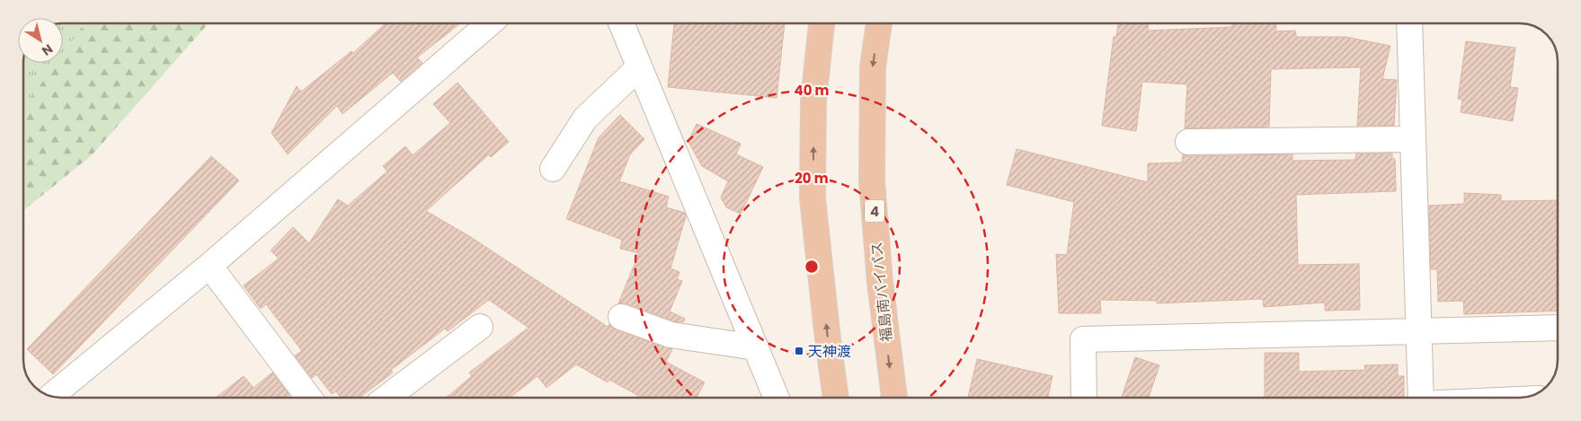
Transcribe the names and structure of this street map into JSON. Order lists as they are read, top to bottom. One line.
{"streets":{"highway":["4","福島南バイパス"]},"places":{"transit":["天神渡"]},"north":"bottom right","rings":["40 m","20 m"]}
